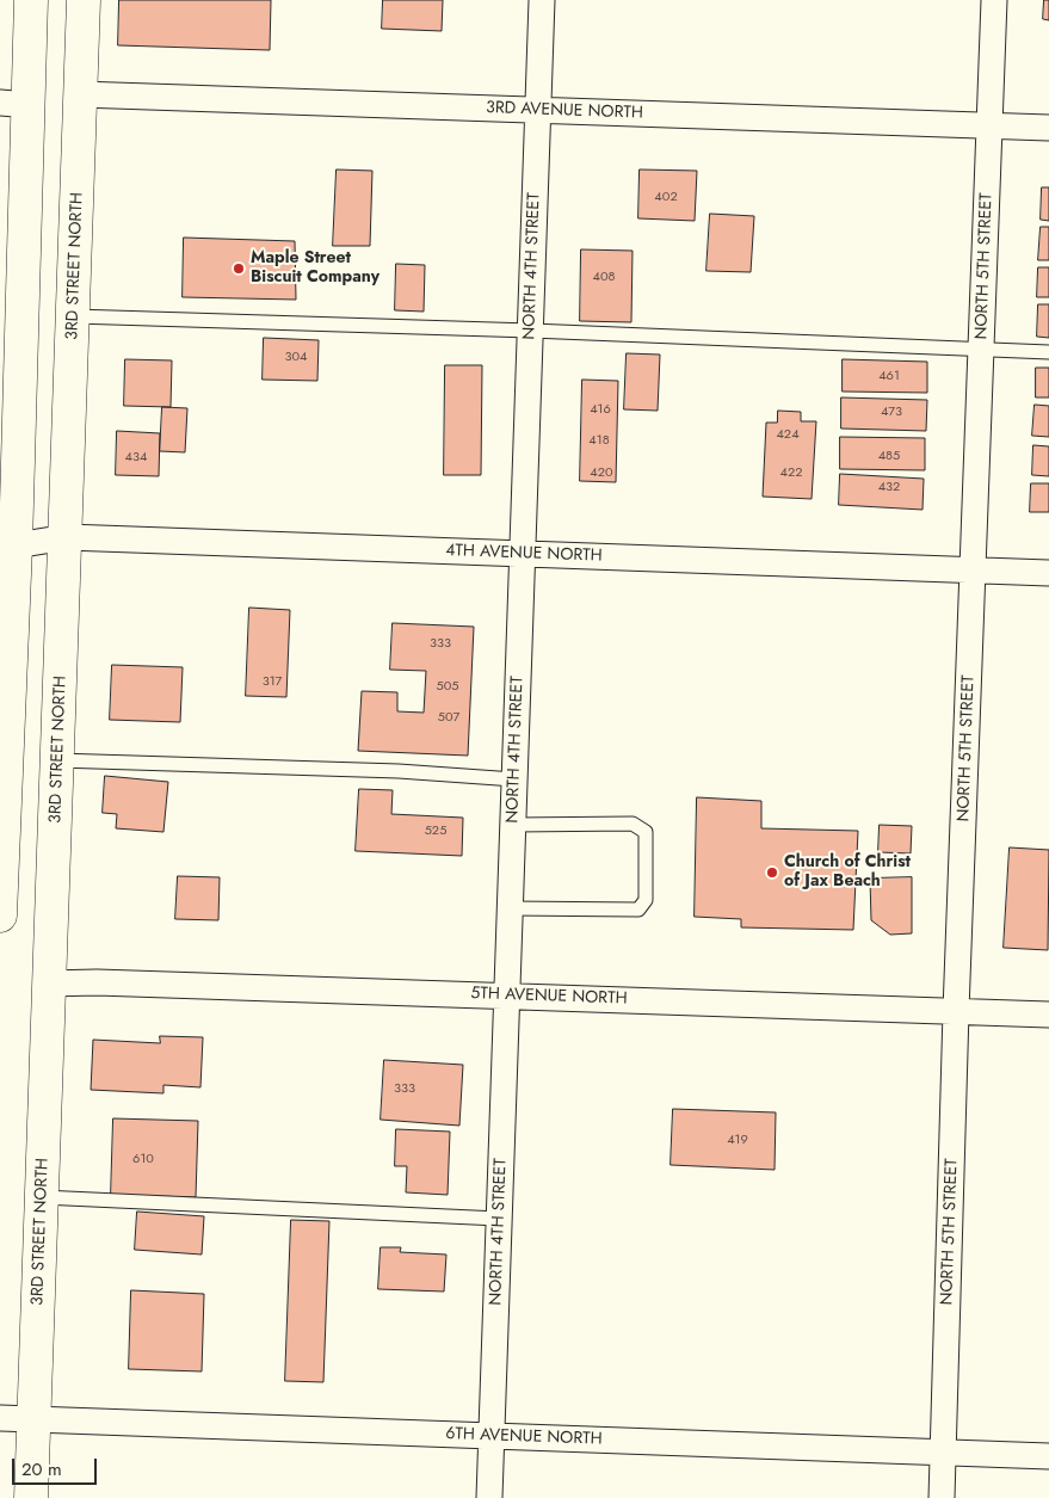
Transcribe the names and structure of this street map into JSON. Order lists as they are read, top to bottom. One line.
{"streets":{"main road":["3RD STREET NORTH"],"street":["3RD AVENUE NORTH","NORTH 4TH STREET","NORTH 5TH STREET","4TH AVENUE NORTH","5TH AVENUE NORTH","6TH AVENUE NORTH"]},"crossings":[["3RD AVENUE NORTH","3RD STREET NORTH"],["3RD AVENUE NORTH","NORTH 4TH STREET"],["3RD AVENUE NORTH","NORTH 5TH STREET"],["3RD STREET NORTH","4TH AVENUE NORTH"],["3RD STREET NORTH","5TH AVENUE NORTH"],["3RD STREET NORTH","6TH AVENUE NORTH"],["NORTH 4TH STREET","4TH AVENUE NORTH"],["NORTH 4TH STREET","5TH AVENUE NORTH"],["NORTH 4TH STREET","6TH AVENUE NORTH"],["NORTH 5TH STREET","4TH AVENUE NORTH"],["NORTH 5TH STREET","5TH AVENUE NORTH"],["NORTH 5TH STREET","6TH AVENUE NORTH"]],"places":["Maple Street Biscuit Company","Church of Christ of Jax Beach"],"house_numbers":["402","408","304","461","416","473","424","418","485","434","420","422","432","333","317","505","507","525","333","419","610"],"scale_bar":"20 m"}
